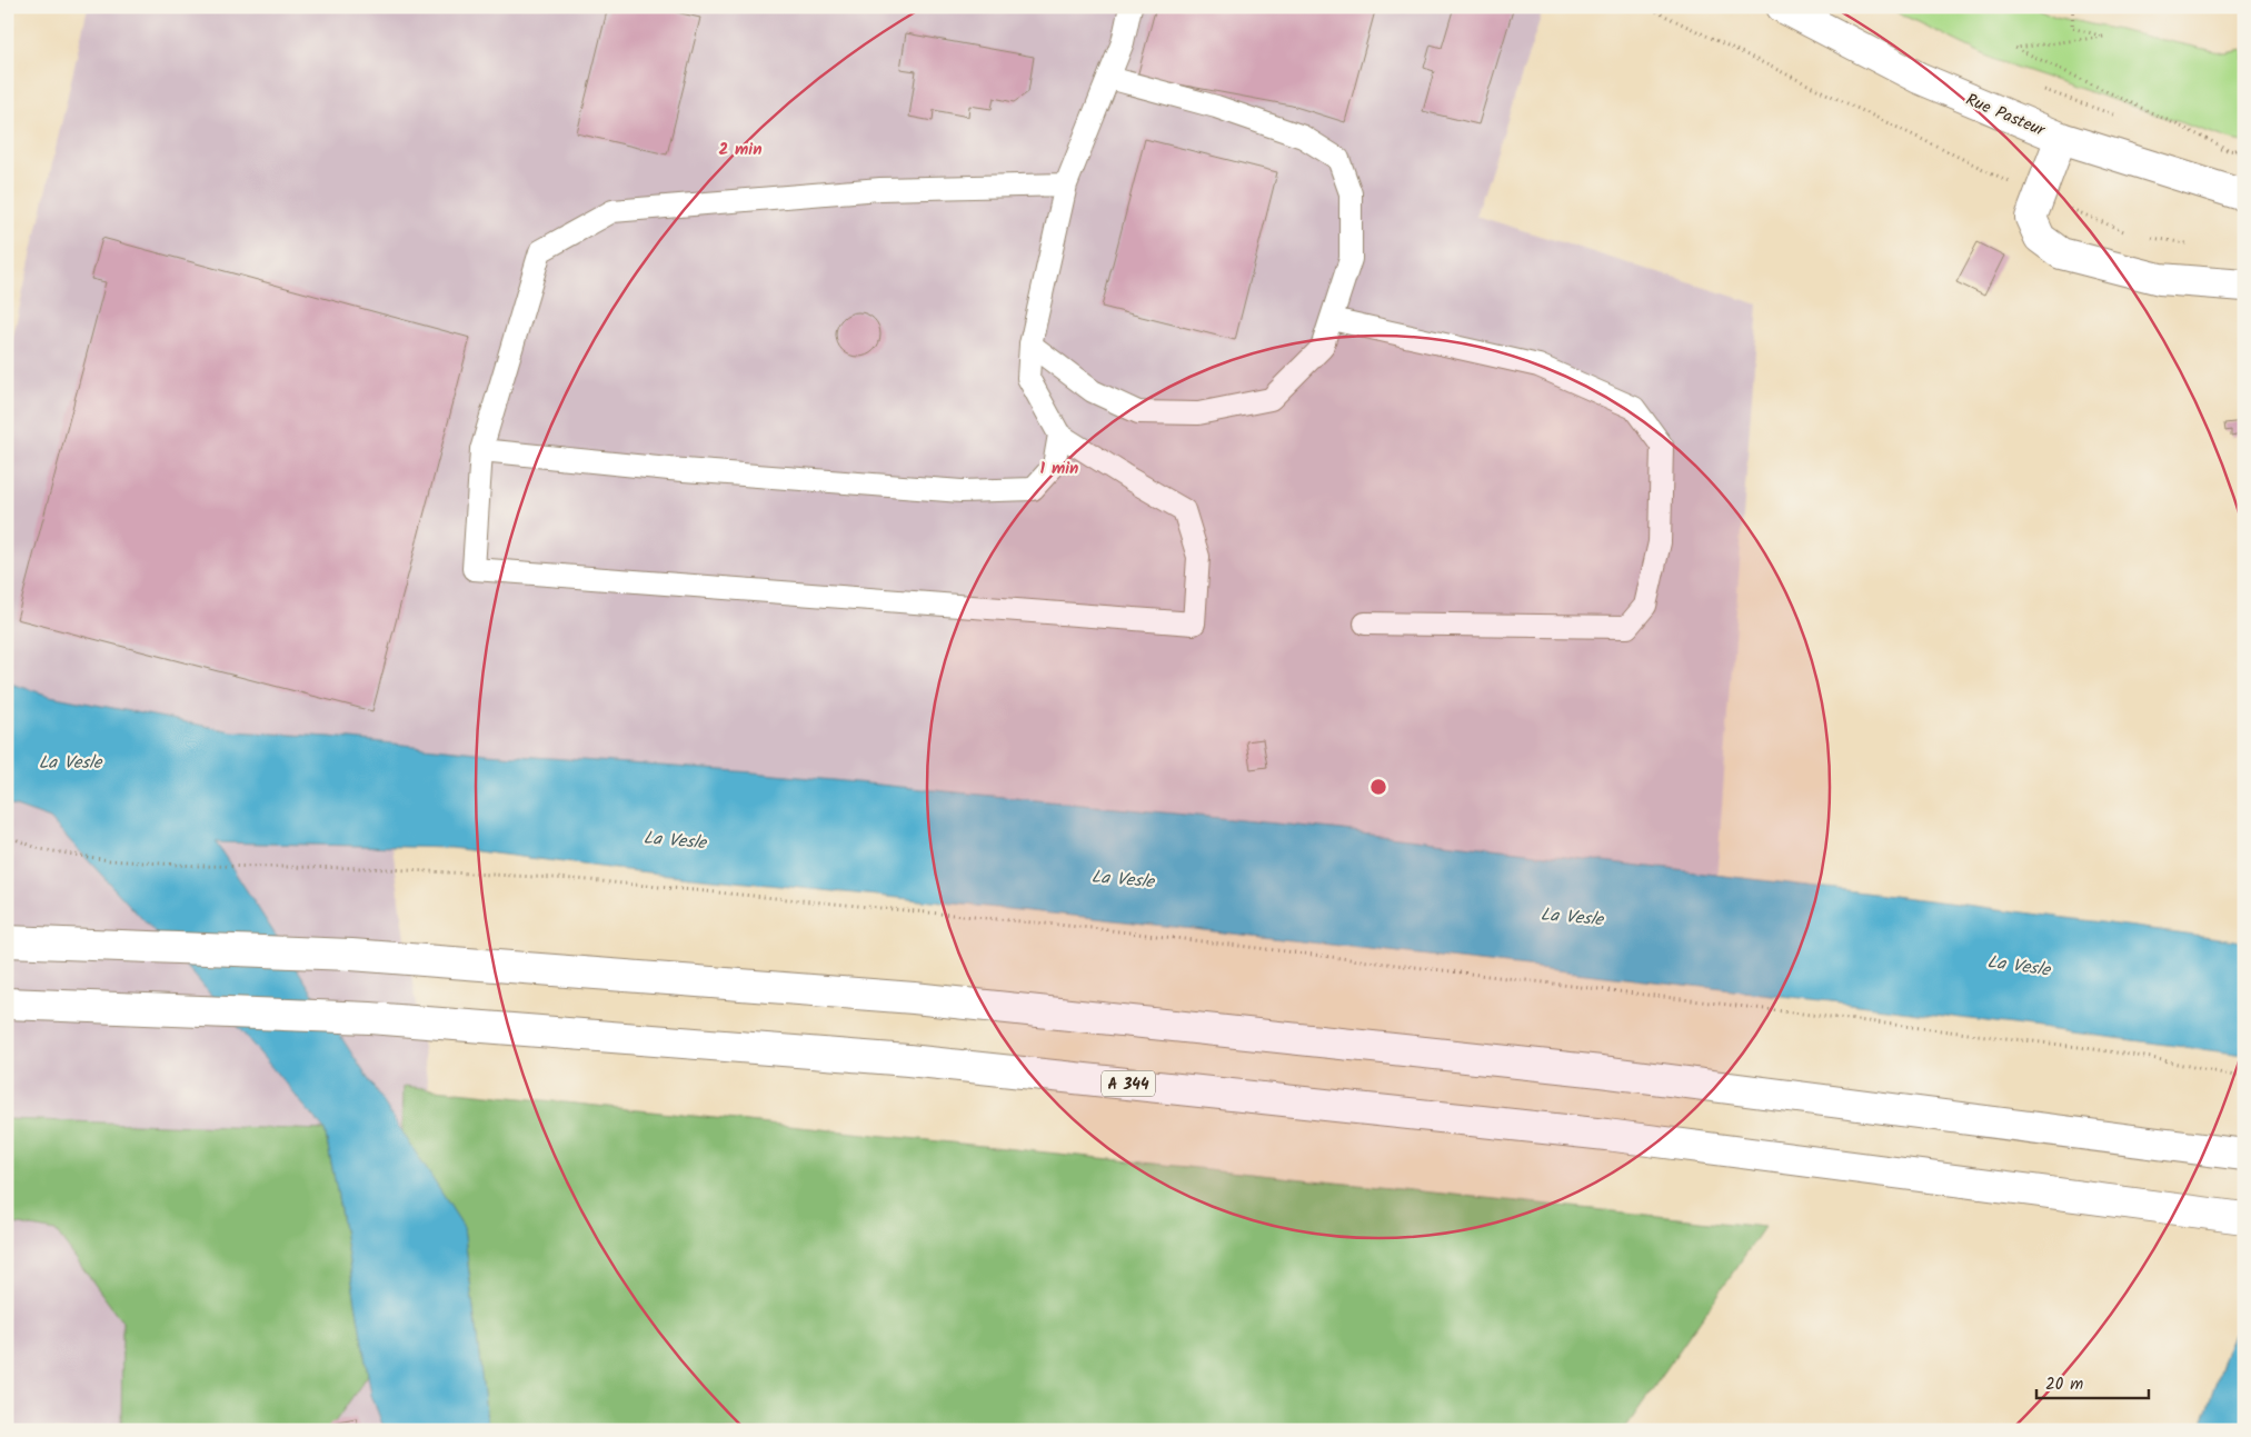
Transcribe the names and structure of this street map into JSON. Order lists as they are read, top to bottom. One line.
{"streets":{"main road":["Rue Pasteur","A 344"]},"water":["La Vesle"],"scale_bar":"20 m","rings":["2 min","1 min"]}
